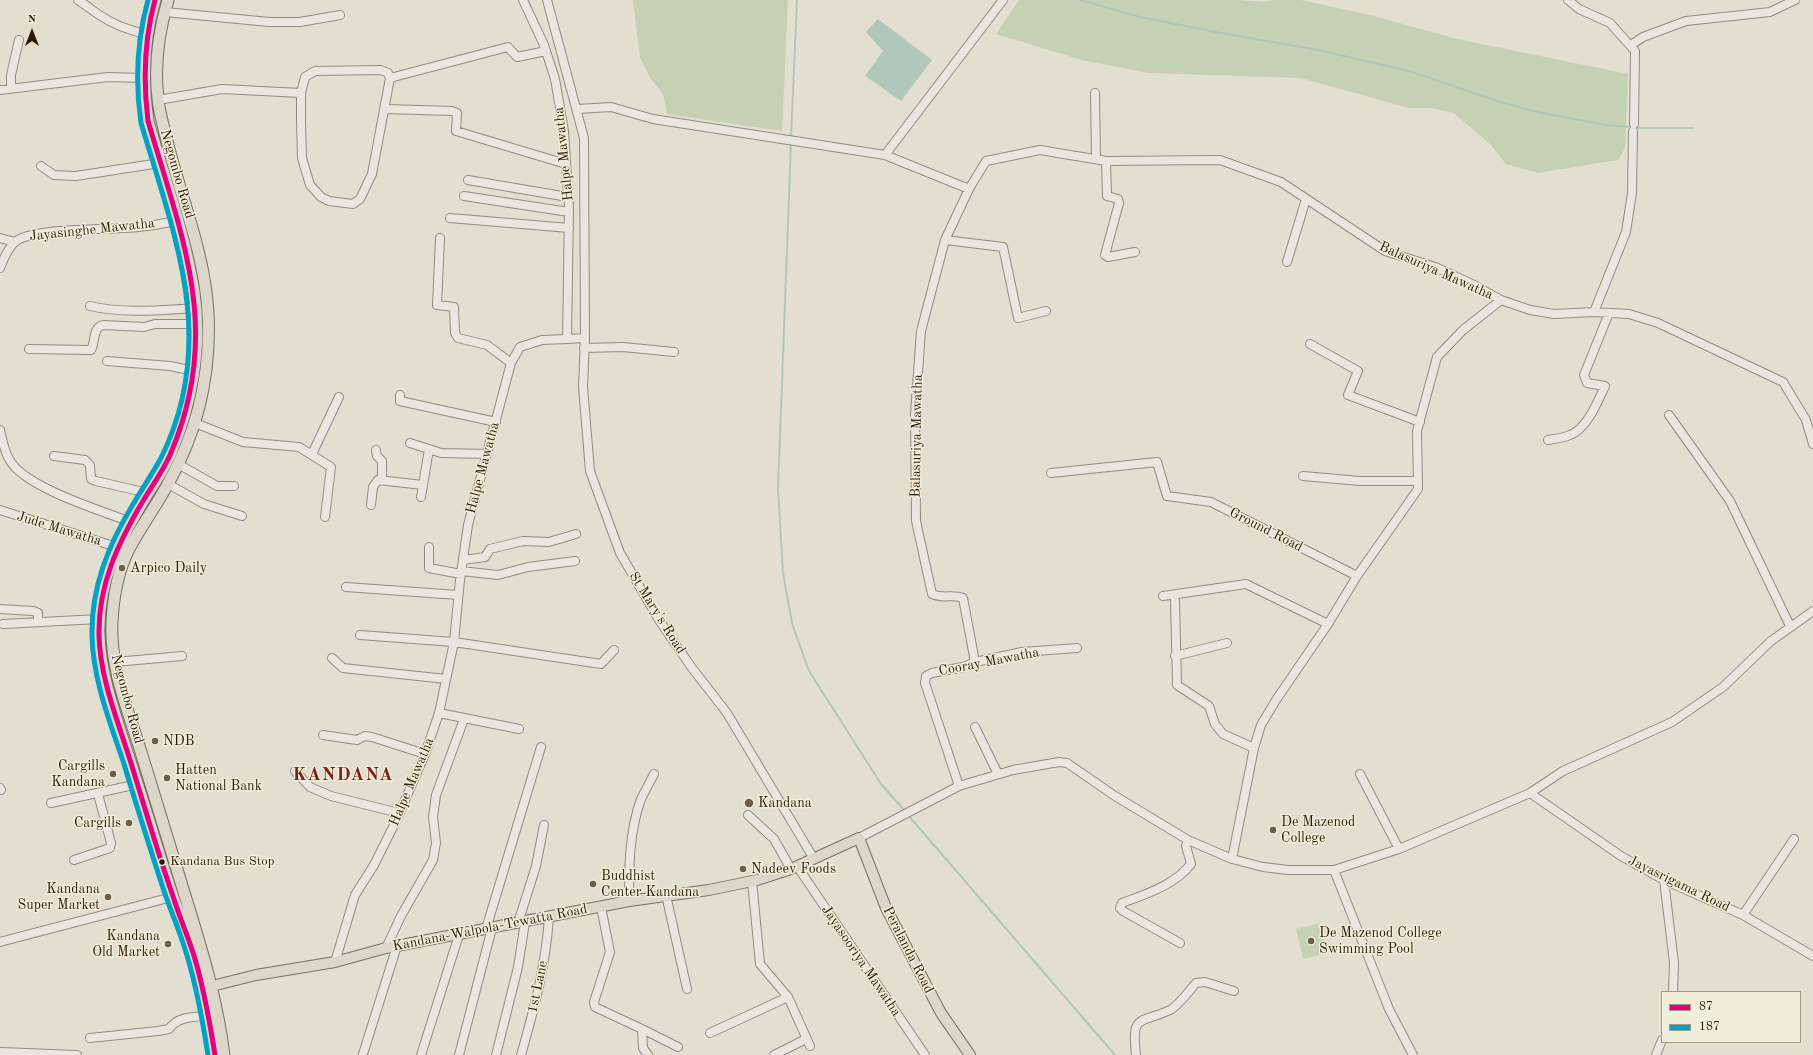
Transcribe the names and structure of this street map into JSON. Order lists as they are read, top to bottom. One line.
{"streets":{"highway":["Negombo Road"],"main road":["Kandana-Walpola-Tewatta Road","Peralanda Road"],"street":["Halpe Mawatha","Jayasinghe Mawatha","Balasuriya Mawatha","Jude Mawatha","Ground Road","St Mary's Road","Cooray Mawatha","Jayasrigama Road","Jayasooriya Mawatha","1st Lane"]},"crossings":[["Halpe Mawatha","Kandana-Walpola-Tewatta Road"],["Negombo Road","Jayasinghe Mawatha"],["Negombo Road","Jude Mawatha"],["Negombo Road","Kandana-Walpola-Tewatta Road"],["Balasuriya Mawatha","Cooray Mawatha"],["St Mary's Road","Kandana-Walpola-Tewatta Road"],["Kandana-Walpola-Tewatta Road","Peralanda Road"],["Kandana-Walpola-Tewatta Road","Jayasooriya Mawatha"],["Kandana-Walpola-Tewatta Road","1st Lane"]],"districts":["KANDANA"],"places":["Arpico Daily","NDB","Cargills Kandana","Hatten National Bank","Kandana","Cargills","De Mazenod College","Kandana Bus Stop","Nadeev Foods","Buddhist Center Kandana","Kandana Super Market","De Mazenod College Swimming Pool","Kandana Old Market"],"lines":["transit line 87","transit line 187"],"legend":["87","187"],"north":"top"}
